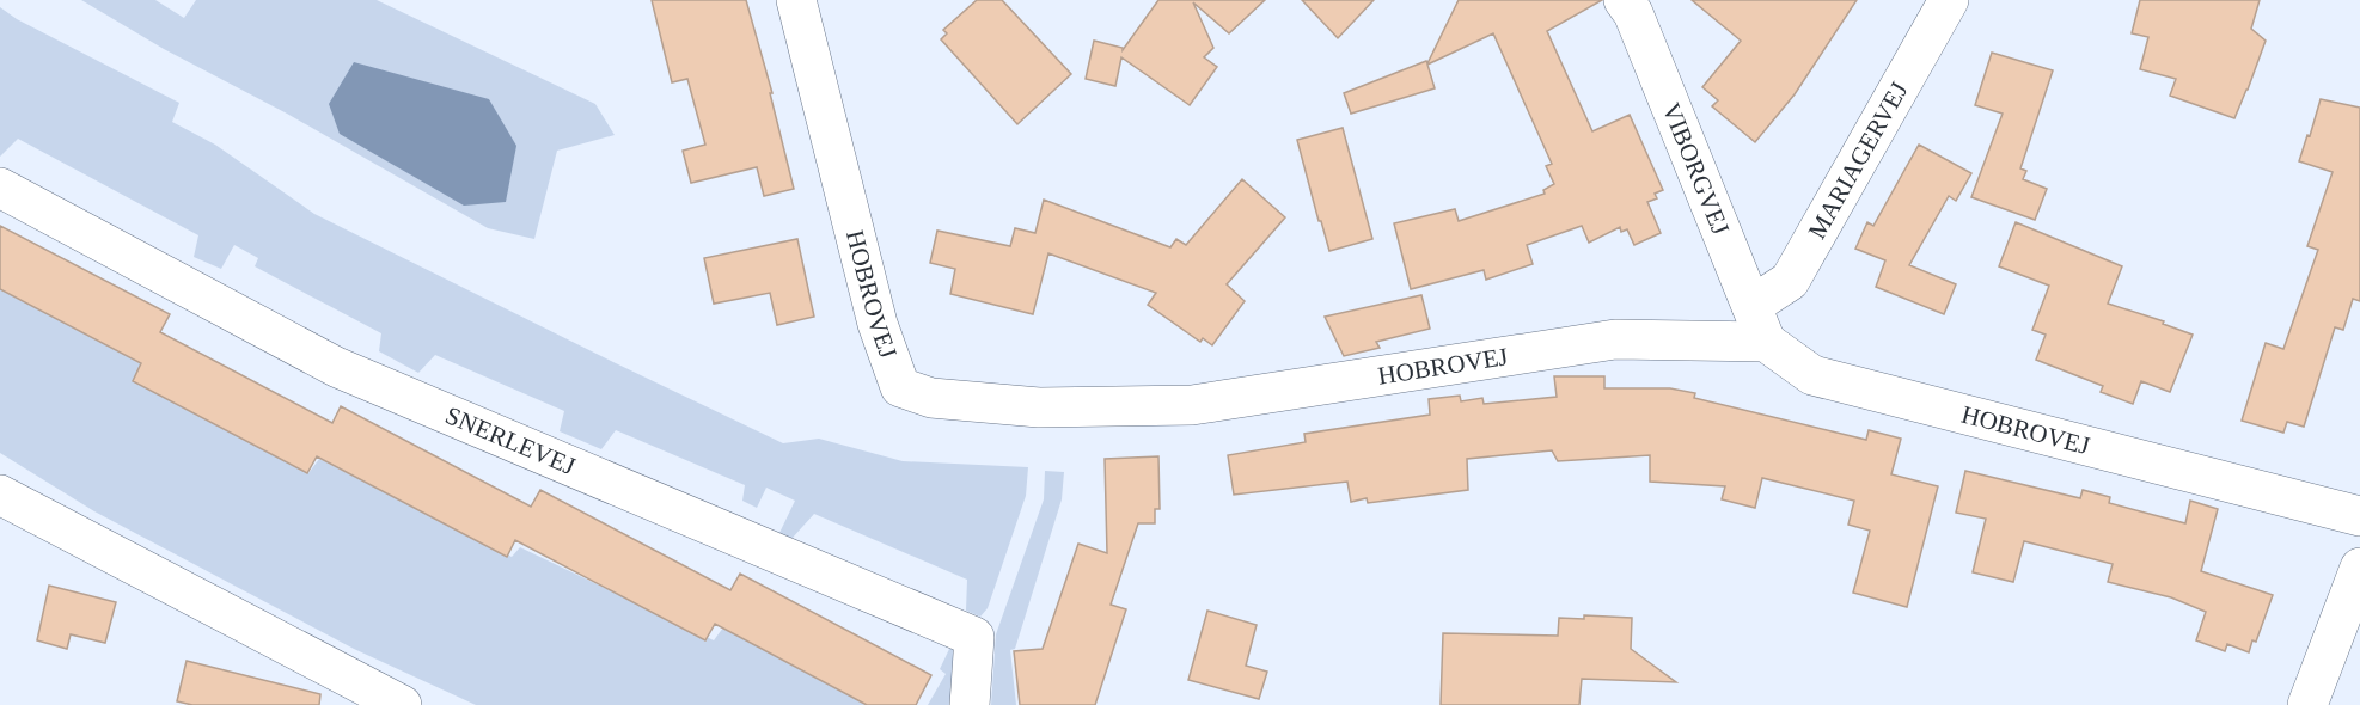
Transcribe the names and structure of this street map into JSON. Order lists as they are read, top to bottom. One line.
{"streets":{"street":["MARIAGERVEJ","VIBORGVEJ","HOBROVEJ","SNERLEVEJ"]},"crossings":[["MARIAGERVEJ","VIBORGVEJ"],["VIBORGVEJ","HOBROVEJ"]]}
